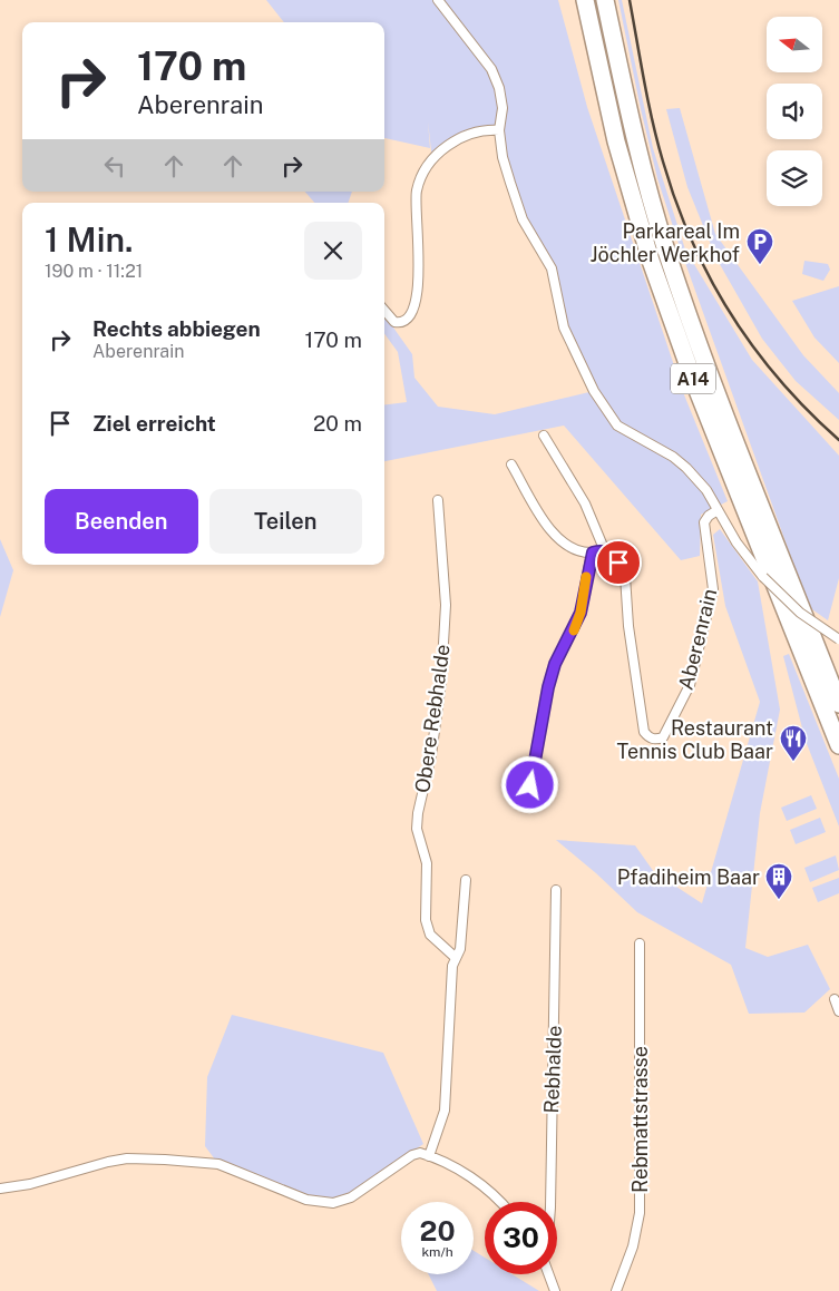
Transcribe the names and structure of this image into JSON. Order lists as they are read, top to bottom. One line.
{"streets":{"highway":["A14"],"street":["Aberenrain","Obere Rebhalde","Rebhalde","Rebmattstrasse"]},"places":{"parking":["Parkareal Im Jöchler Werkhof"],"restaurant":["Restaurant Tennis Club Baar"],"building":["Pfadiheim Baar"]},"north":"left","page":{"turn":["170 m","Aberenrain"],"heading":["1 Min.","190 m · 11:21"],"list":[{"name":"Rechts abbiegen","note":"Aberenrain","value":"170 m"},{"name":"Ziel erreicht","value":"20 m"}],"buttons":["Beenden","Teilen"],"speed":"20 km/h","limit":"30"}}
